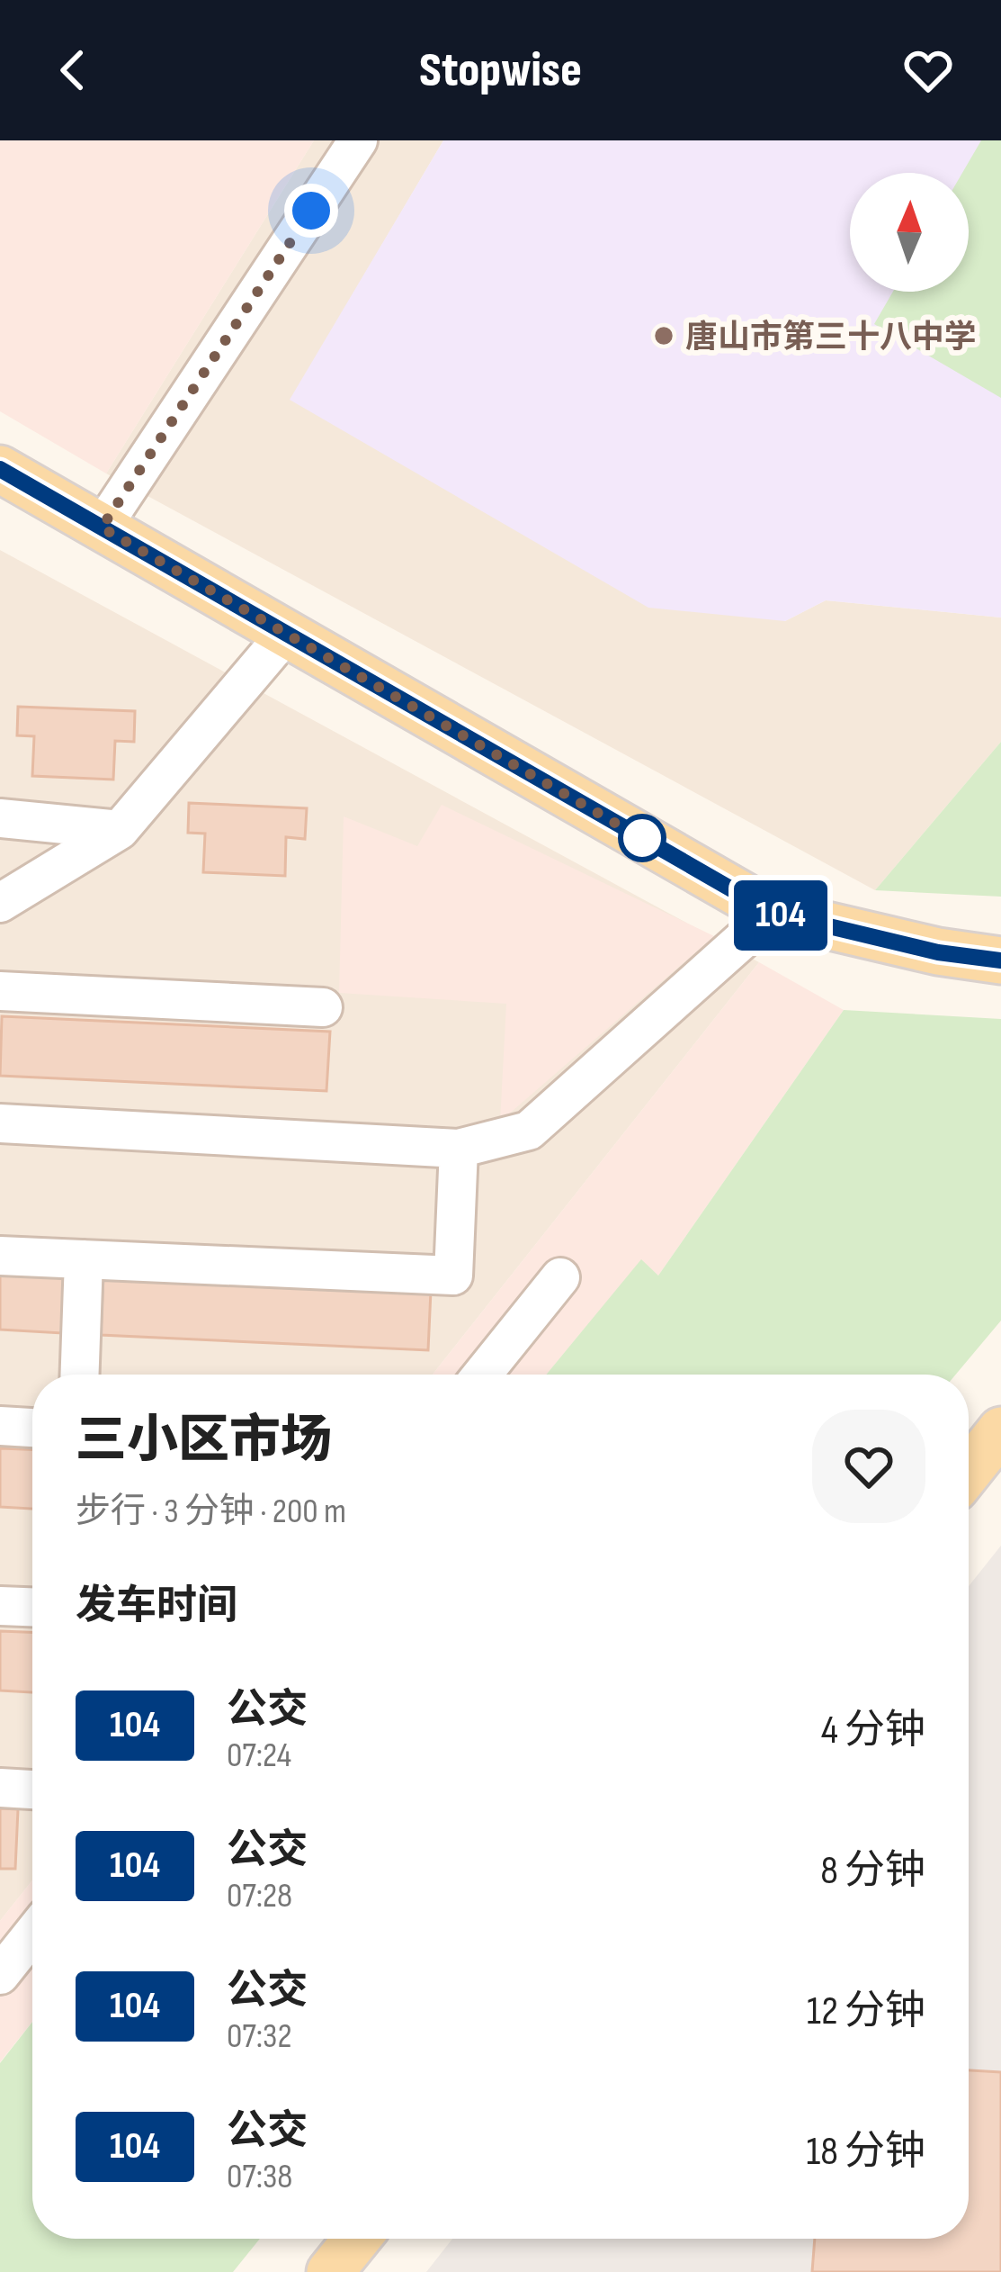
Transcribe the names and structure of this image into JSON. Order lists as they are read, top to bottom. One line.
{"places":["唐山市第三十八中学"],"lines":["bus line 104"],"north":"top","page":{"header":"Stopwise","on_map":"104","heading":[["三小区市场","步行 · 3 分钟 · 200 m"],"发车时间"],"list":[{"mark":"104","name":"公交","note":"07:24","value":"4 分钟"},{"mark":"104","name":"公交","note":"07:28","value":"8 分钟"},{"mark":"104","name":"公交","note":"07:32","value":"12 分钟"},{"mark":"104","name":"公交","note":"07:38","value":"18 分钟"}]}}
